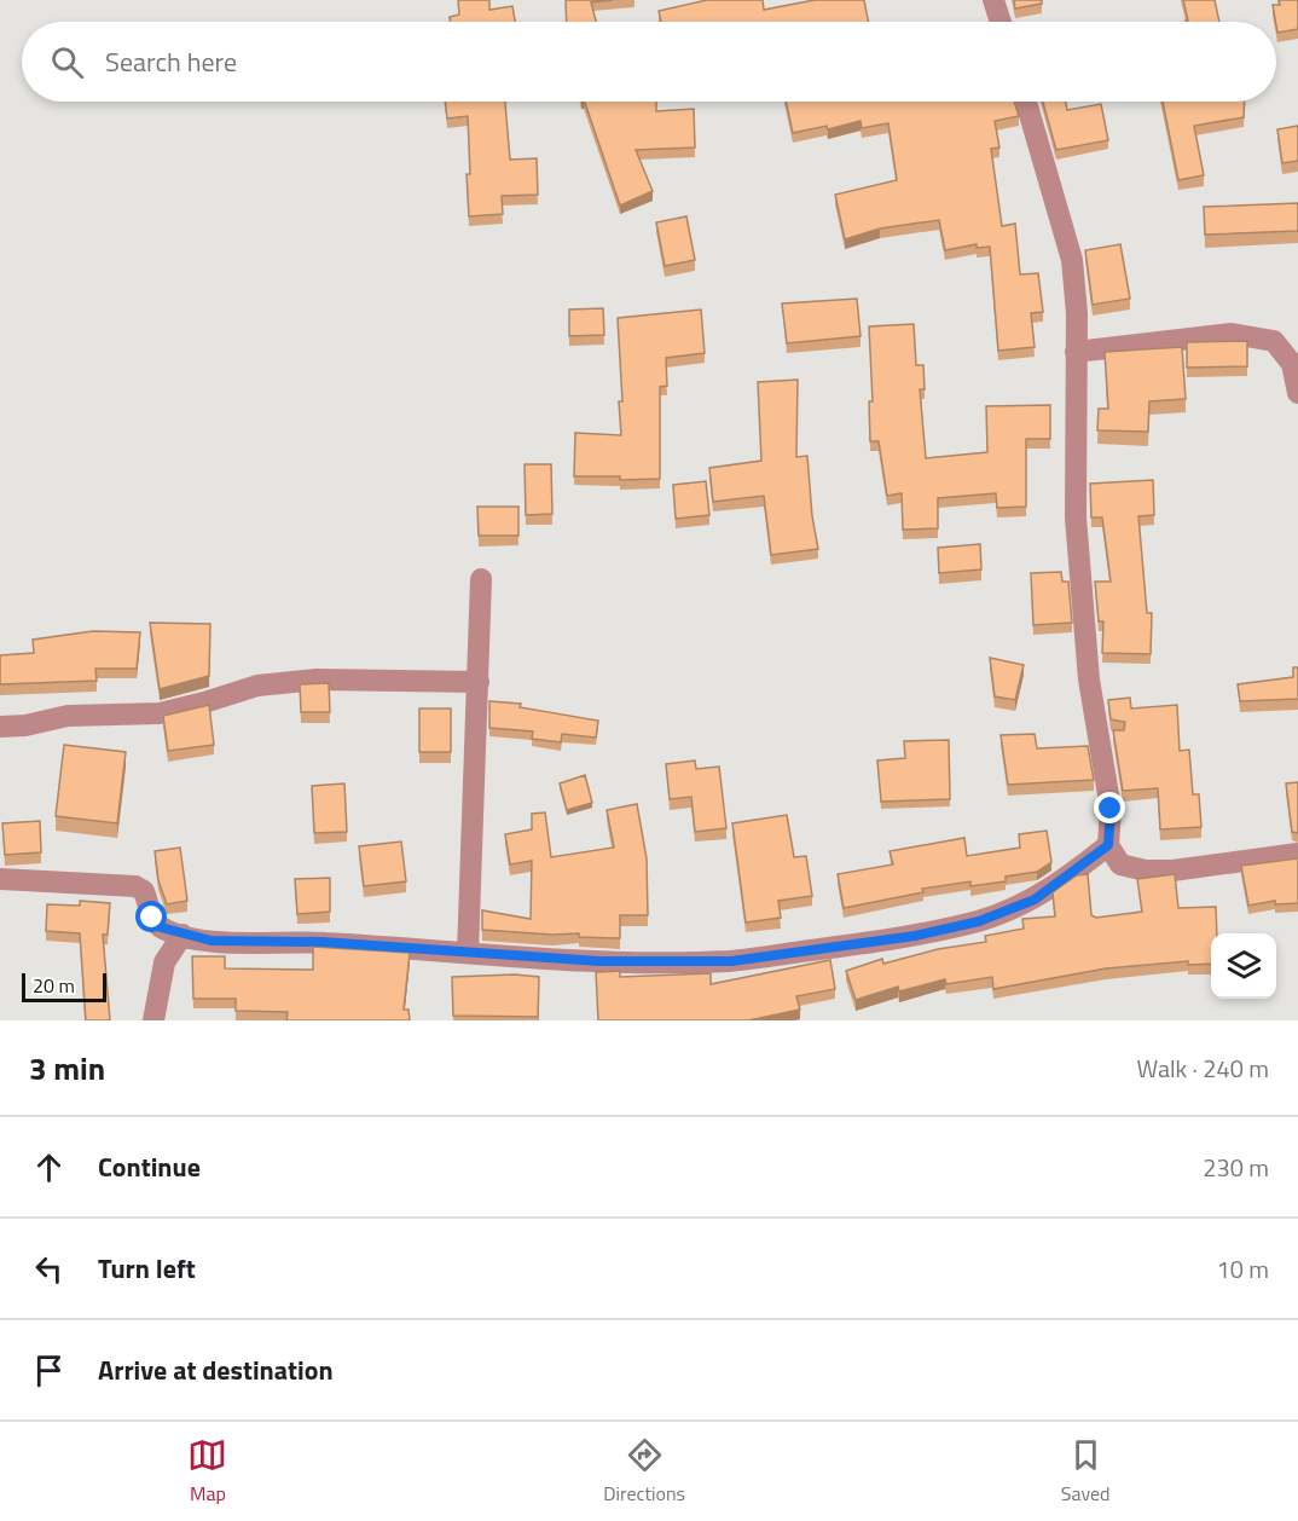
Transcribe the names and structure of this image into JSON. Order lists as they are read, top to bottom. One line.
{"scale_bar":"20 m","page":{"search":"Search here","scale":"20 m","heading":["3 min","Walk · 240 m"],"list":[["Continue","230 m"],["Turn left","10 m"],"Arrive at destination"],"nav":["Map","Directions","Saved"]}}
